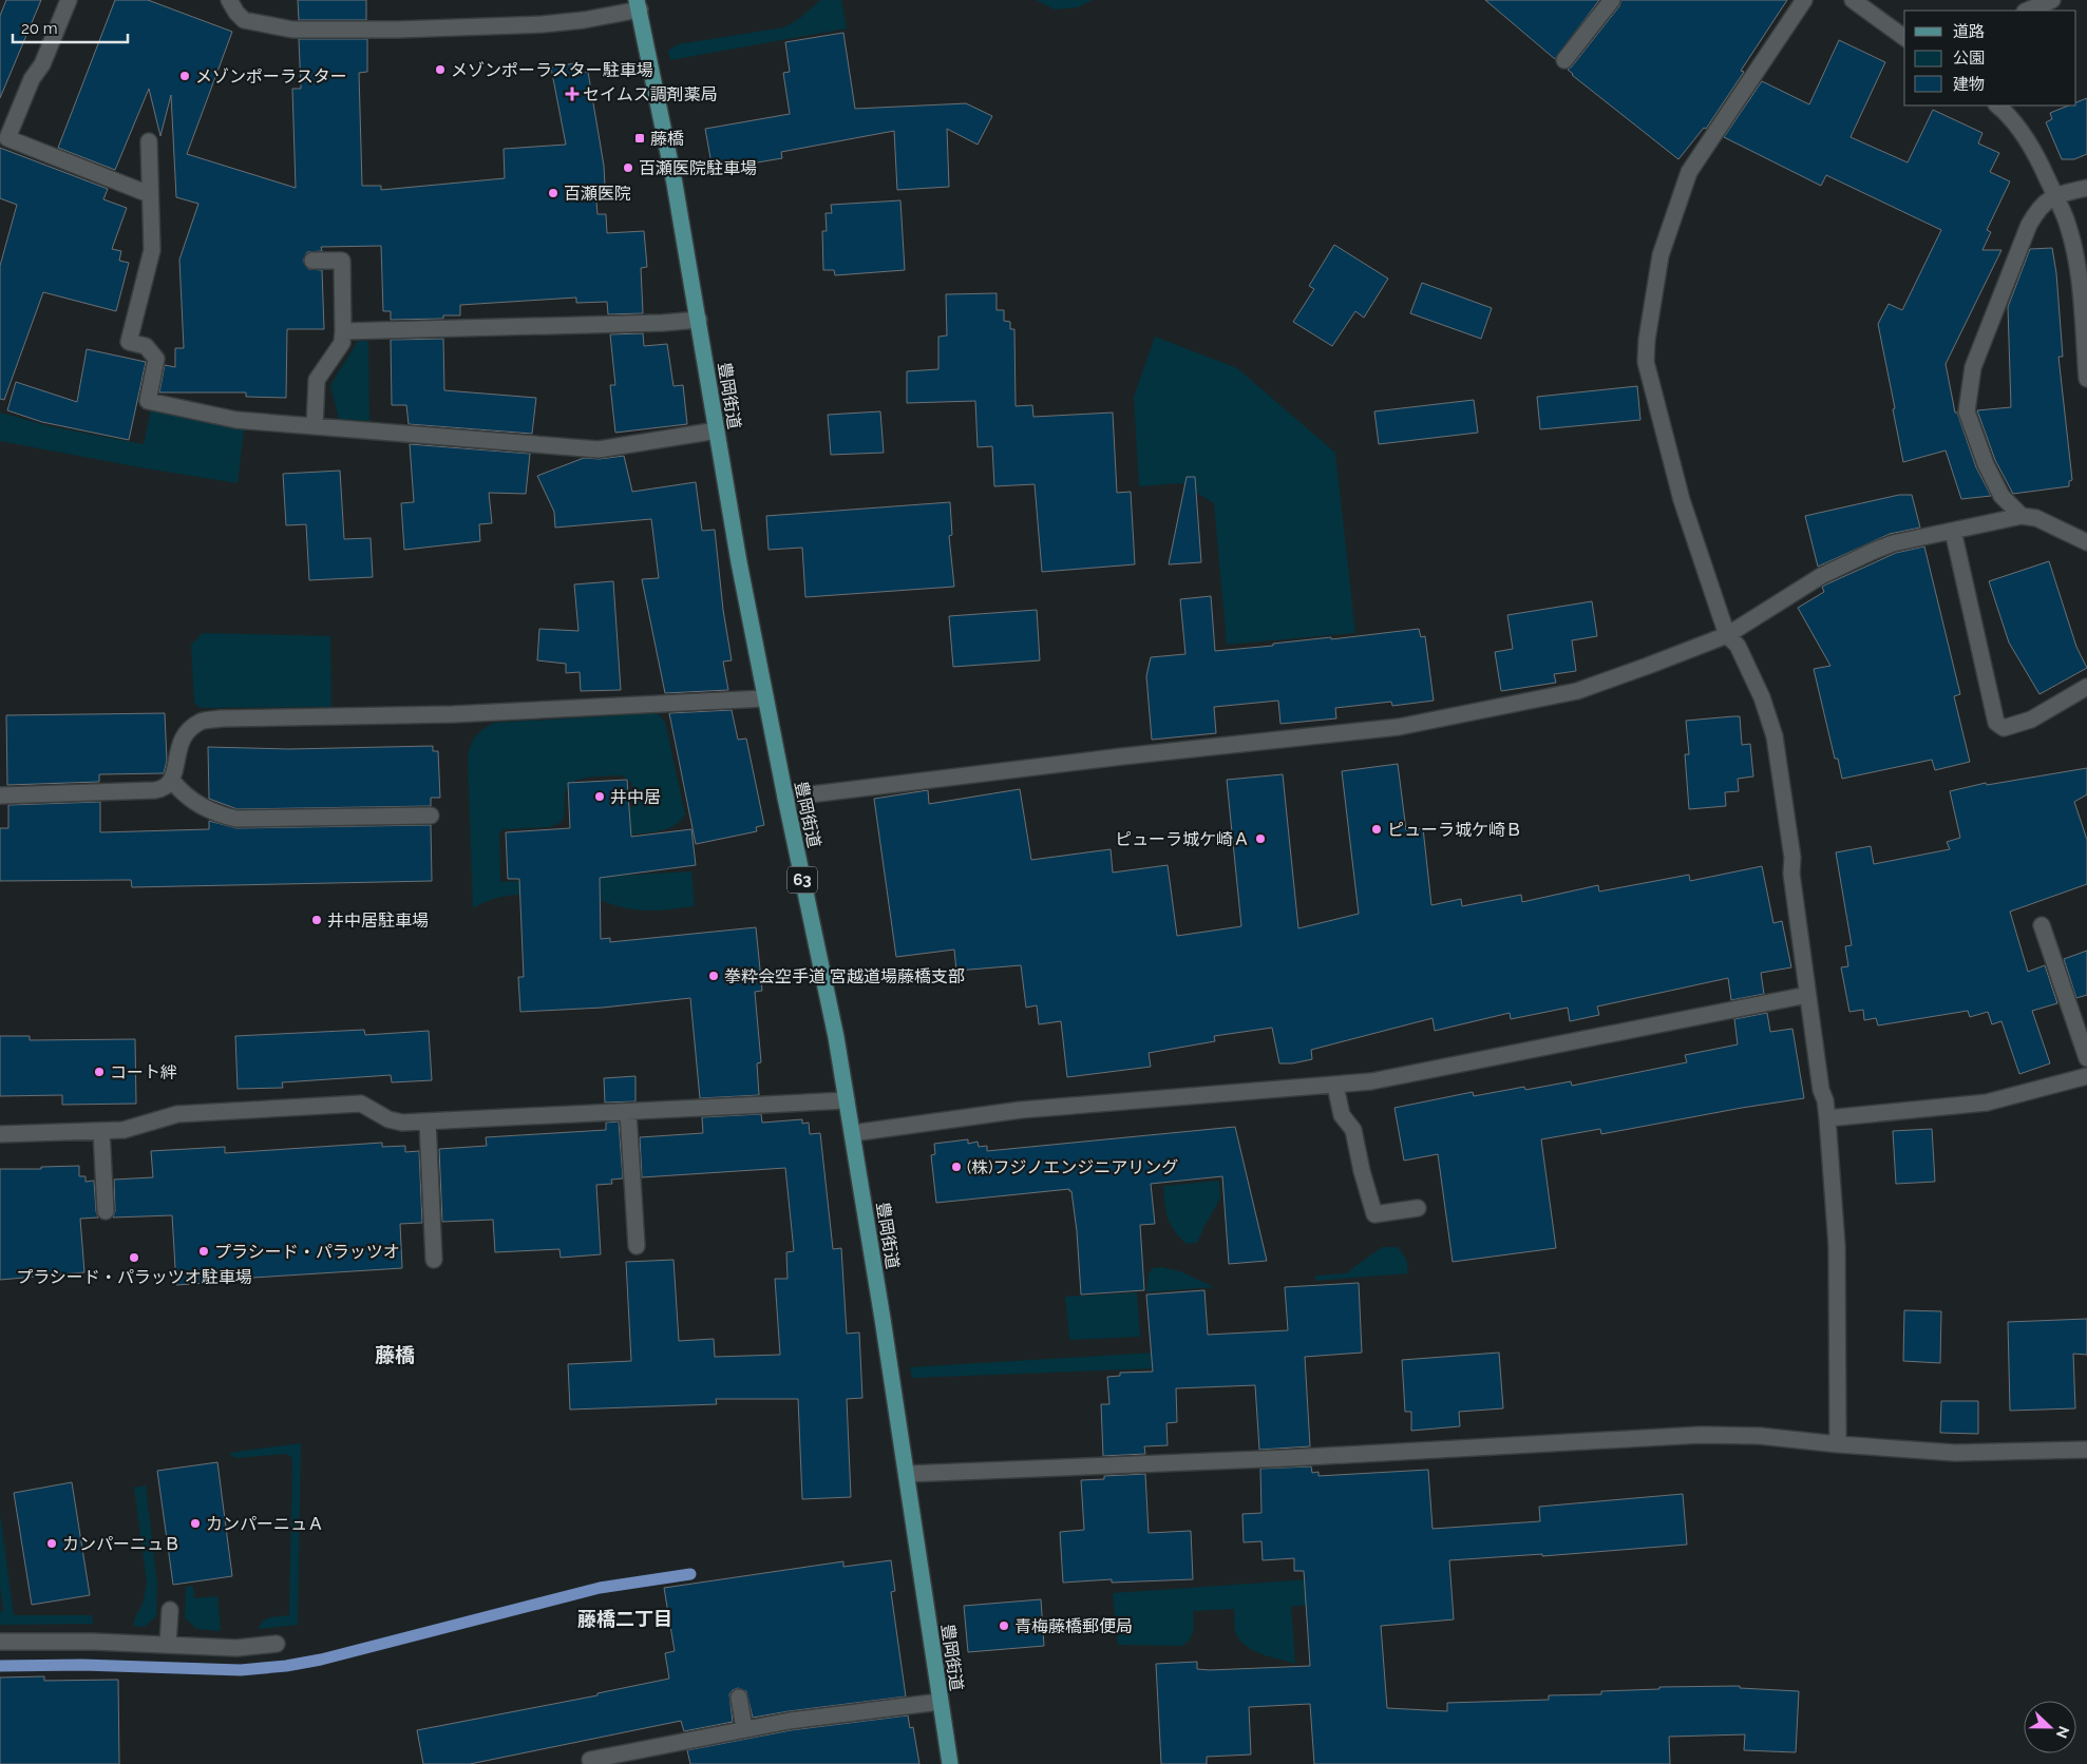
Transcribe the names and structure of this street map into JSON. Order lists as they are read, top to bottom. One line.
{"streets":{"main road":["豊岡街道","63"]},"districts":["藤橋","藤橋二丁目"],"places":{"other":["メゾンポーラスター駐車場","メゾンポーラスター","百瀬医院駐車場","百瀬医院","井中居","ピューラ城ケ崎Ｂ","ピューラ城ケ崎Ａ","井中居駐車場","拳粋会空手道 宮越道場藤橋支部","コート絆","(株)フジノエンジニアリング","プラシード・パラッツオ","プラシード・パラッツオ駐車場","カンパーニュＡ","カンパーニュＢ","青梅藤橋郵便局"],"health":["セイムス調剤薬局"],"transit":["藤橋"]},"legend":["道路","公園","建物"],"scale_bar":"20 m","north":"right"}
